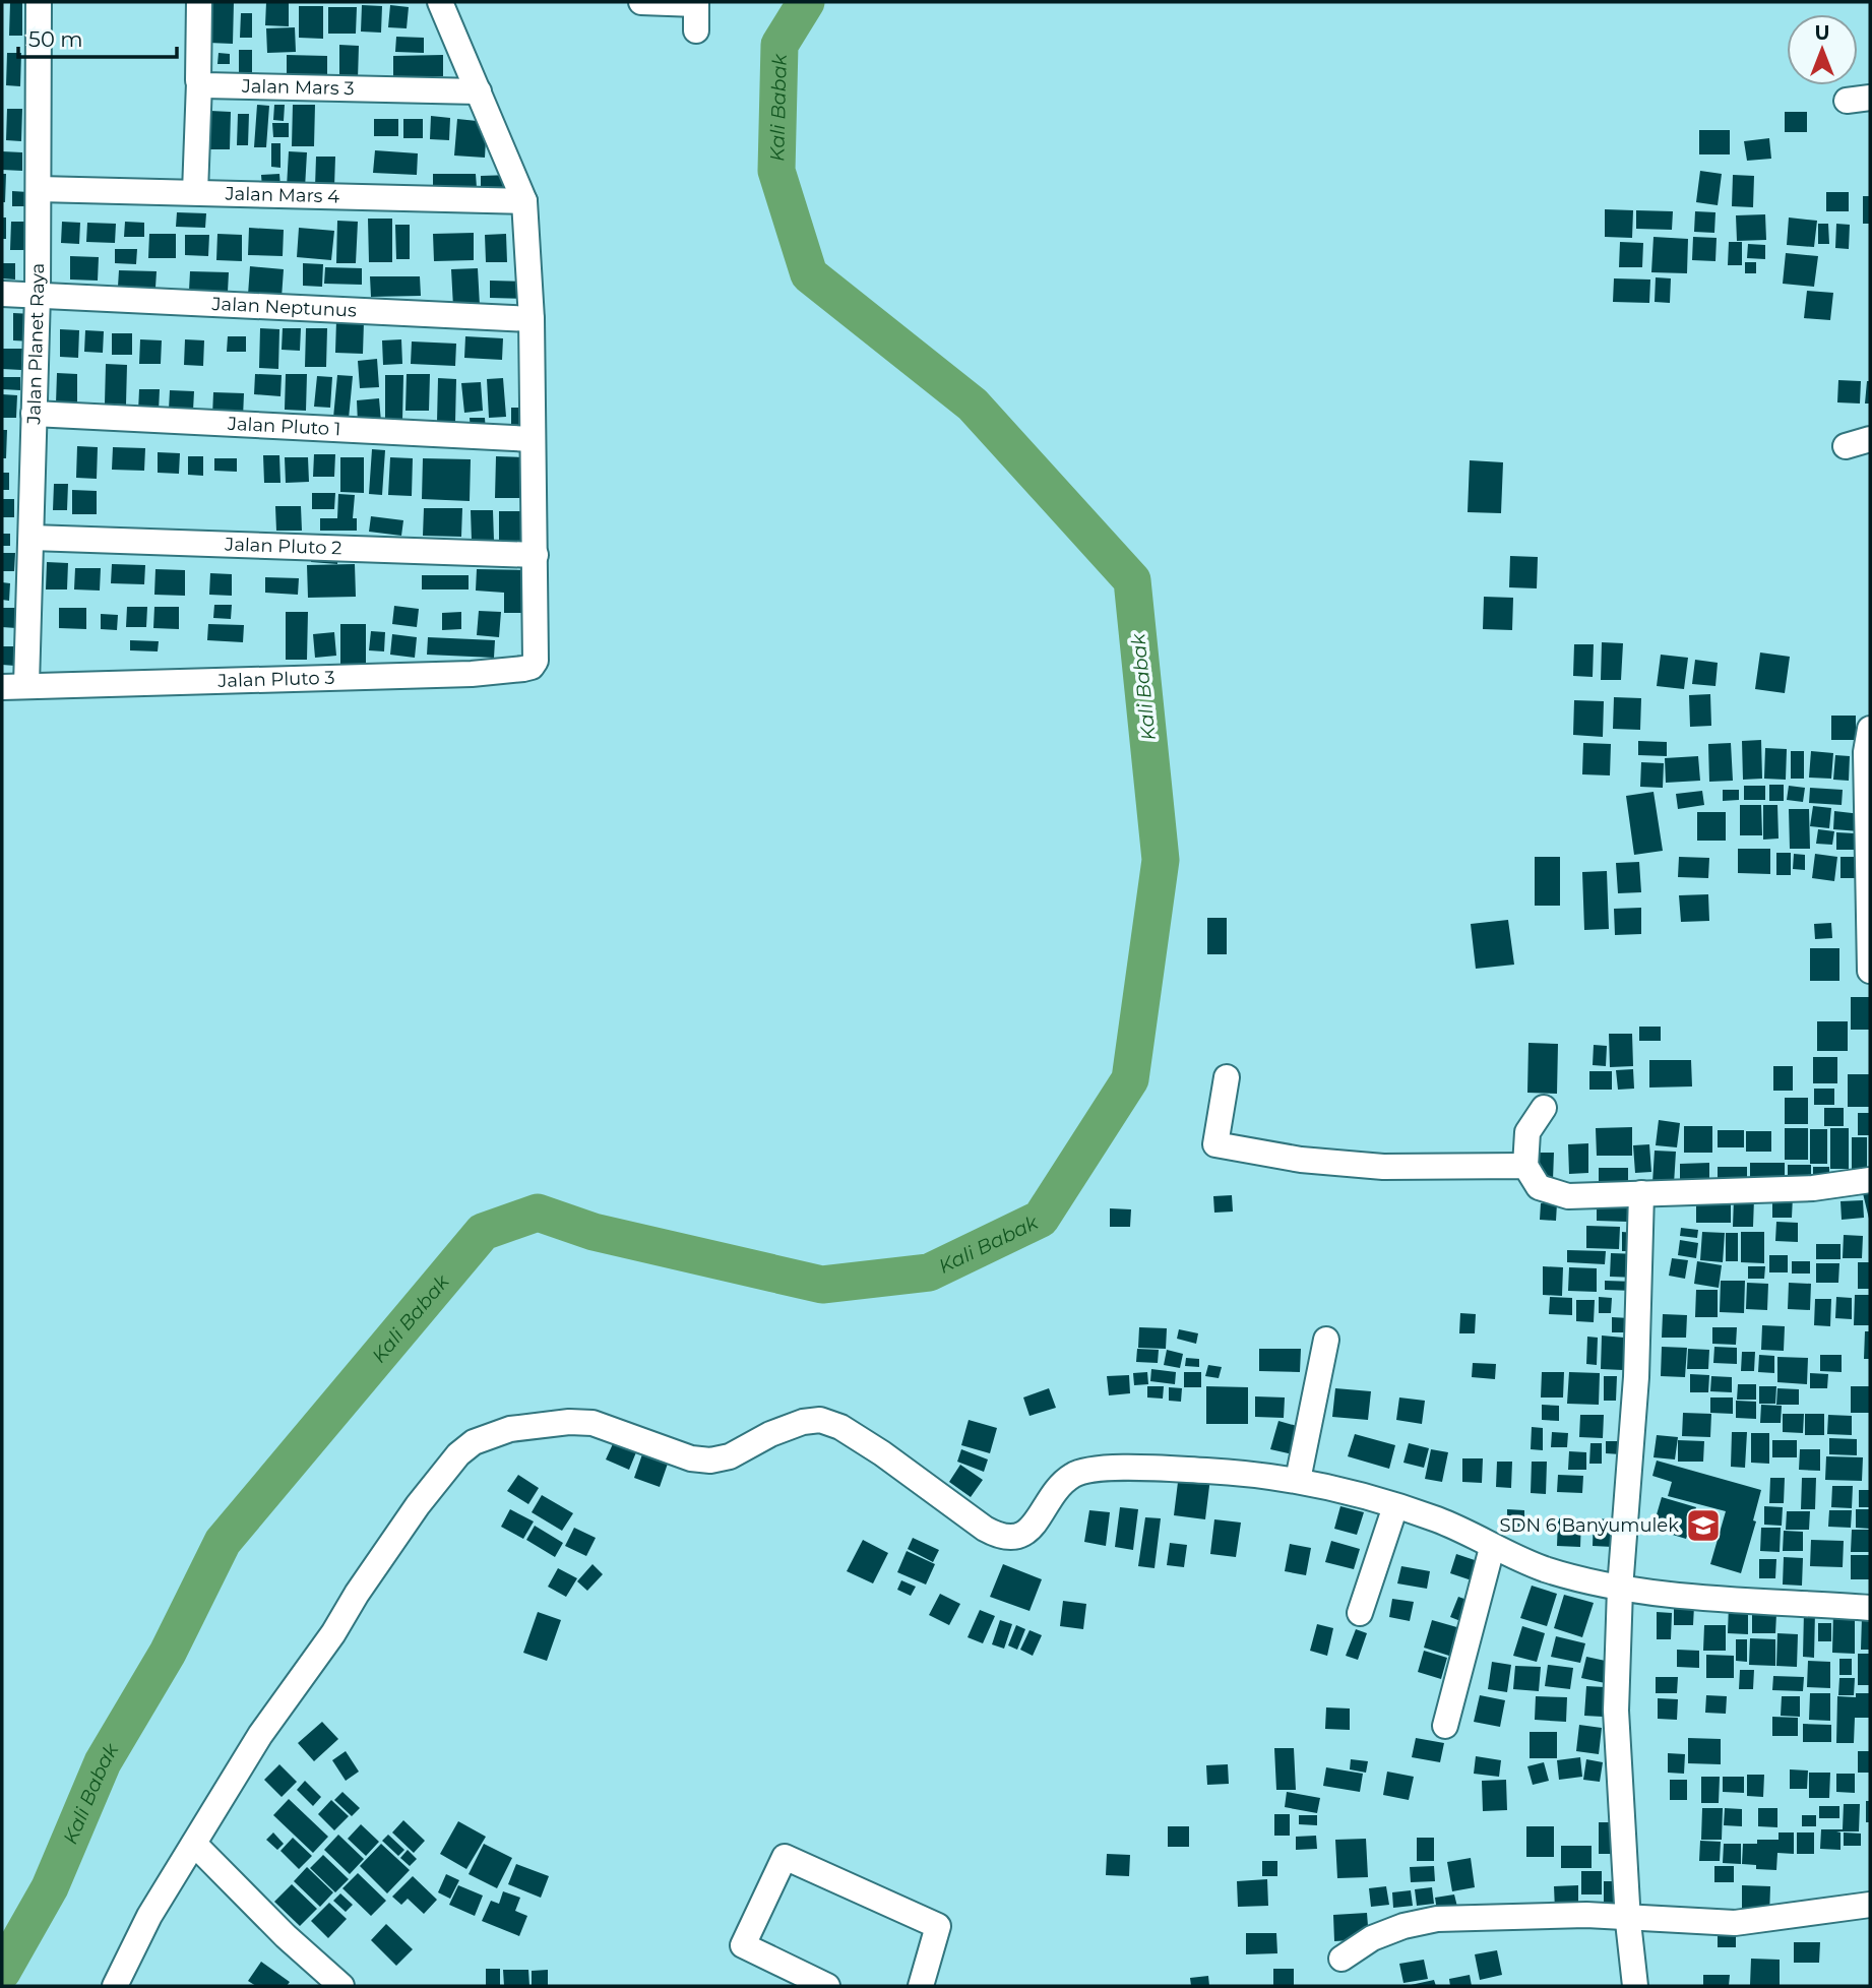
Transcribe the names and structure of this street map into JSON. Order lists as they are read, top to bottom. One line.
{"streets":{"street":["Jalan Mars 3","Jalan Mars 4","Jalan Neptunus","Jalan Planet Raya","Jalan Pluto 1","Jalan Pluto 2","Jalan Pluto 3"]},"crossings":[["Jalan Mars 4","Jalan Planet Raya"],["Jalan Neptunus","Jalan Planet Raya"],["Jalan Planet Raya","Jalan Pluto 1"],["Jalan Planet Raya","Jalan Pluto 2"],["Jalan Planet Raya","Jalan Pluto 3"],["Jalan Pluto 2","Jalan Pluto 3"]],"water":["Kali Babak"],"places":{"school or university":["SDN 6 Banyumulek"]},"scale_bar":"50 m","north":"top"}
